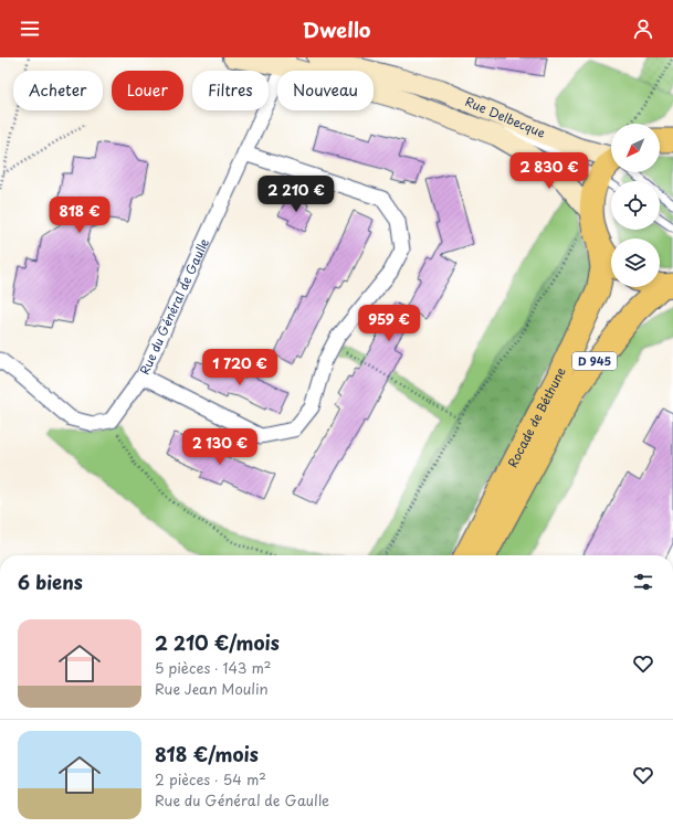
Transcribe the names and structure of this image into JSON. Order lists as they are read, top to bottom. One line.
{"streets":{"main road":["D 945","Rocade de Béthune"],"street":["Rue Delbecque","Rue du Général de Gaulle"]},"crossings":[["Rue Delbecque","Rue du Général de Gaulle"]],"north":"bottom left","page":{"header":"Dwello","chip":["Acheter","Louer","Filtres","Nouveau"],"price":["2 830 €","2 210 €","818 €","959 €","1 720 €","2 130 €"],"heading":"6 biens","list":[{"name":"2 210 €/mois","note":"5 pièces · 143 m² · Rue Jean Moulin"},{"name":"818 €/mois","note":"2 pièces · 54 m² · Rue du Général de Gaulle"}]}}
